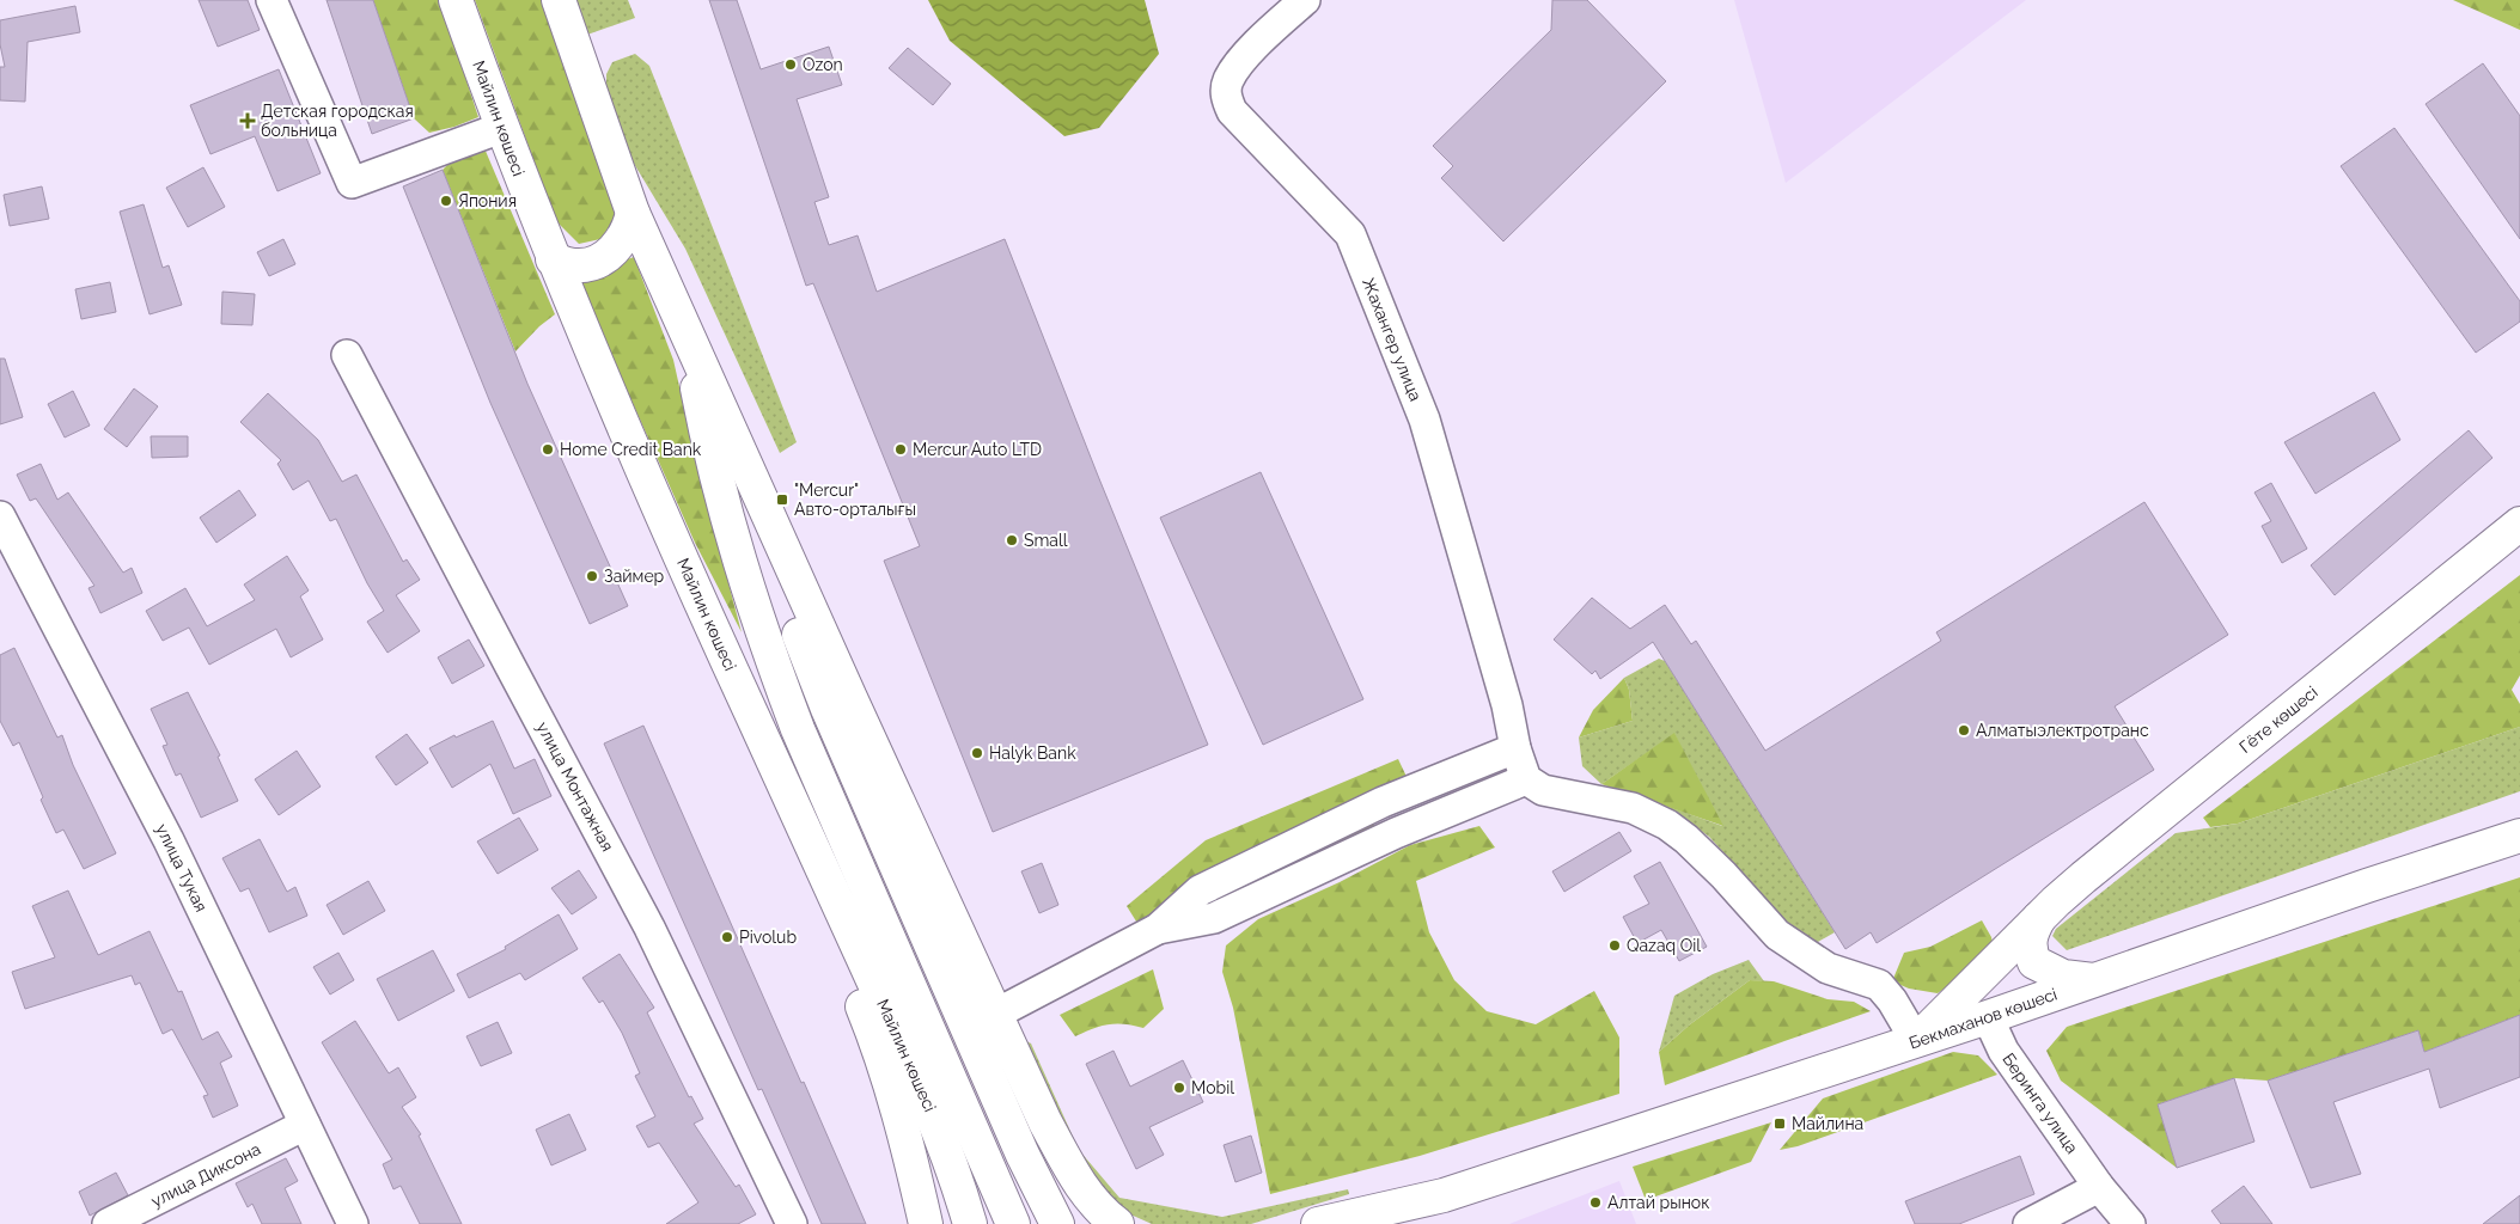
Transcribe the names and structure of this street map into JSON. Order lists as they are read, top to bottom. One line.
{"streets":{"main road":["Майлин көшесі","Гёте көшесі","Бекмаханов көшесі"],"street":["Жахангер улица","улица Монтажная","улица Тукая","Беринга улица","улица Диксона"]},"crossings":[["Гёте көшесі","Бекмаханов көшесі"],["улица Тукая","улица Диксона"],["Бекмаханов көшесі","Беринга улица"]],"places":{"other":["Ozon","Япония","Home Credit Bank","Mercur Auto LTD","Small","Займер","Алматыэлектротранс","Halyk Bank","Pivolub","Qazaq Oil","Mobil","Алтай рынок"],"health":["Детская городская больница"],"transit":["\"Mercur\" Авто-орталығы","Майлина"]}}
